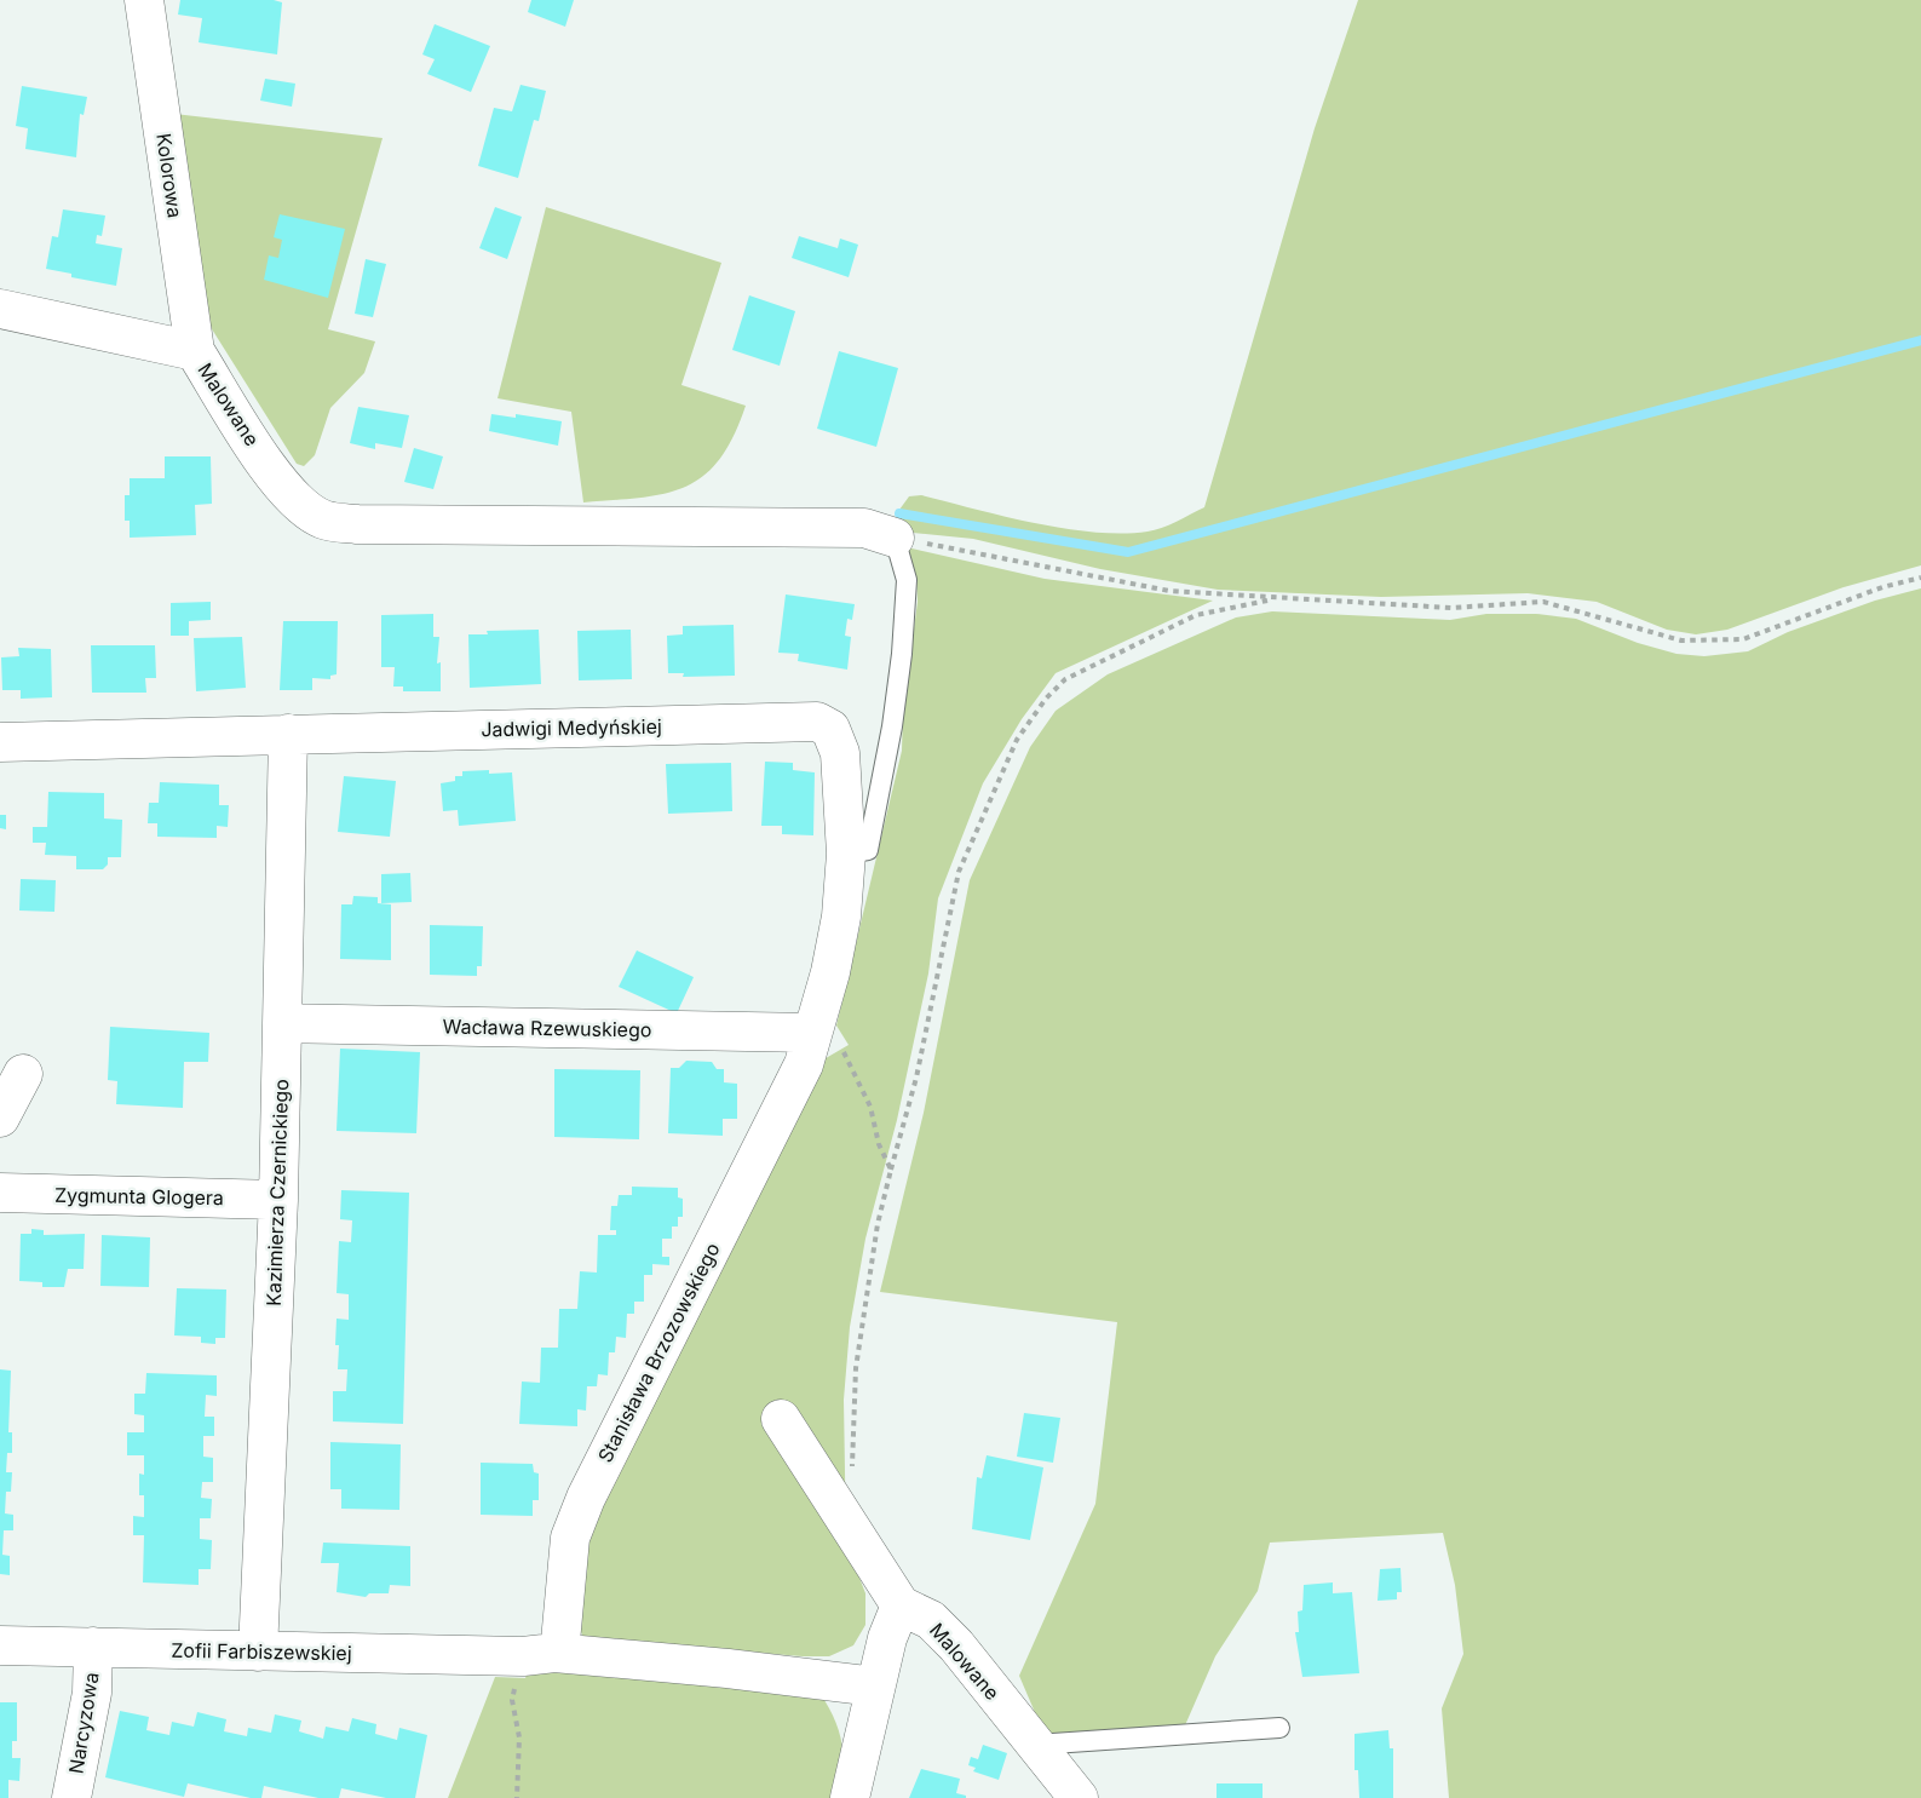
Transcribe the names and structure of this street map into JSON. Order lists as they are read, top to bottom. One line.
{"streets":{"street":["Kolorowa","Malowane","Jadwigi Medyńskiej","Wacława Rzewuskiego","Kazimierza Czernickiego","Zygmunta Glogera","Stanisława Brzozowskiego","Zofii Farbiszewskiej","Narcyzowa"]},"crossings":[["Kolorowa","Malowane"],["Jadwigi Medyńskiej","Wacława Rzewuskiego"],["Jadwigi Medyńskiej","Kazimierza Czernickiego"],["Jadwigi Medyńskiej","Stanisława Brzozowskiego"],["Wacława Rzewuskiego","Kazimierza Czernickiego"],["Wacława Rzewuskiego","Stanisława Brzozowskiego"],["Kazimierza Czernickiego","Zygmunta Glogera"],["Kazimierza Czernickiego","Zofii Farbiszewskiej"],["Stanisława Brzozowskiego","Zofii Farbiszewskiej"],["Zofii Farbiszewskiej","Narcyzowa"]]}
